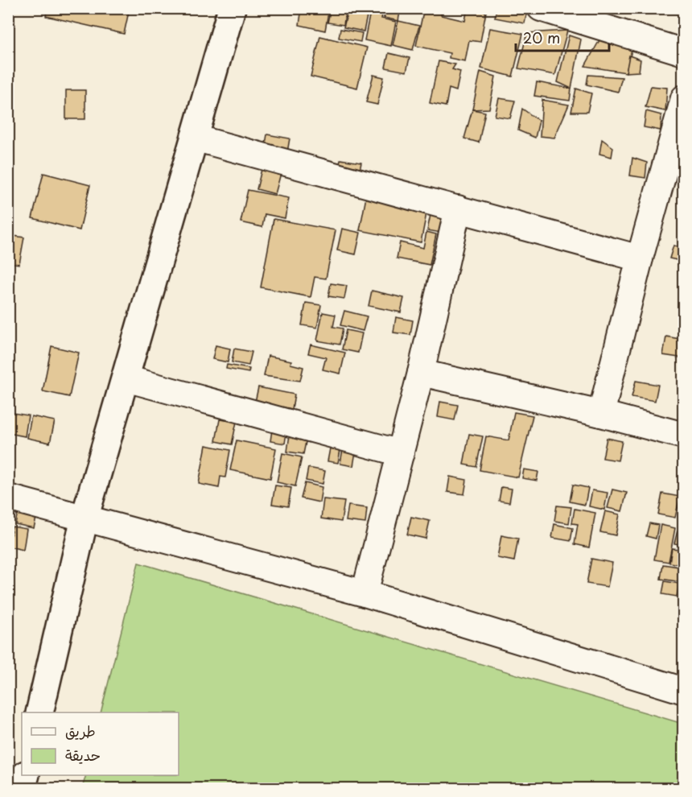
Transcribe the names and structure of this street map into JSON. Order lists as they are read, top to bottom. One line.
{"legend":["طريق","حديقة"],"scale_bar":"20 m"}
